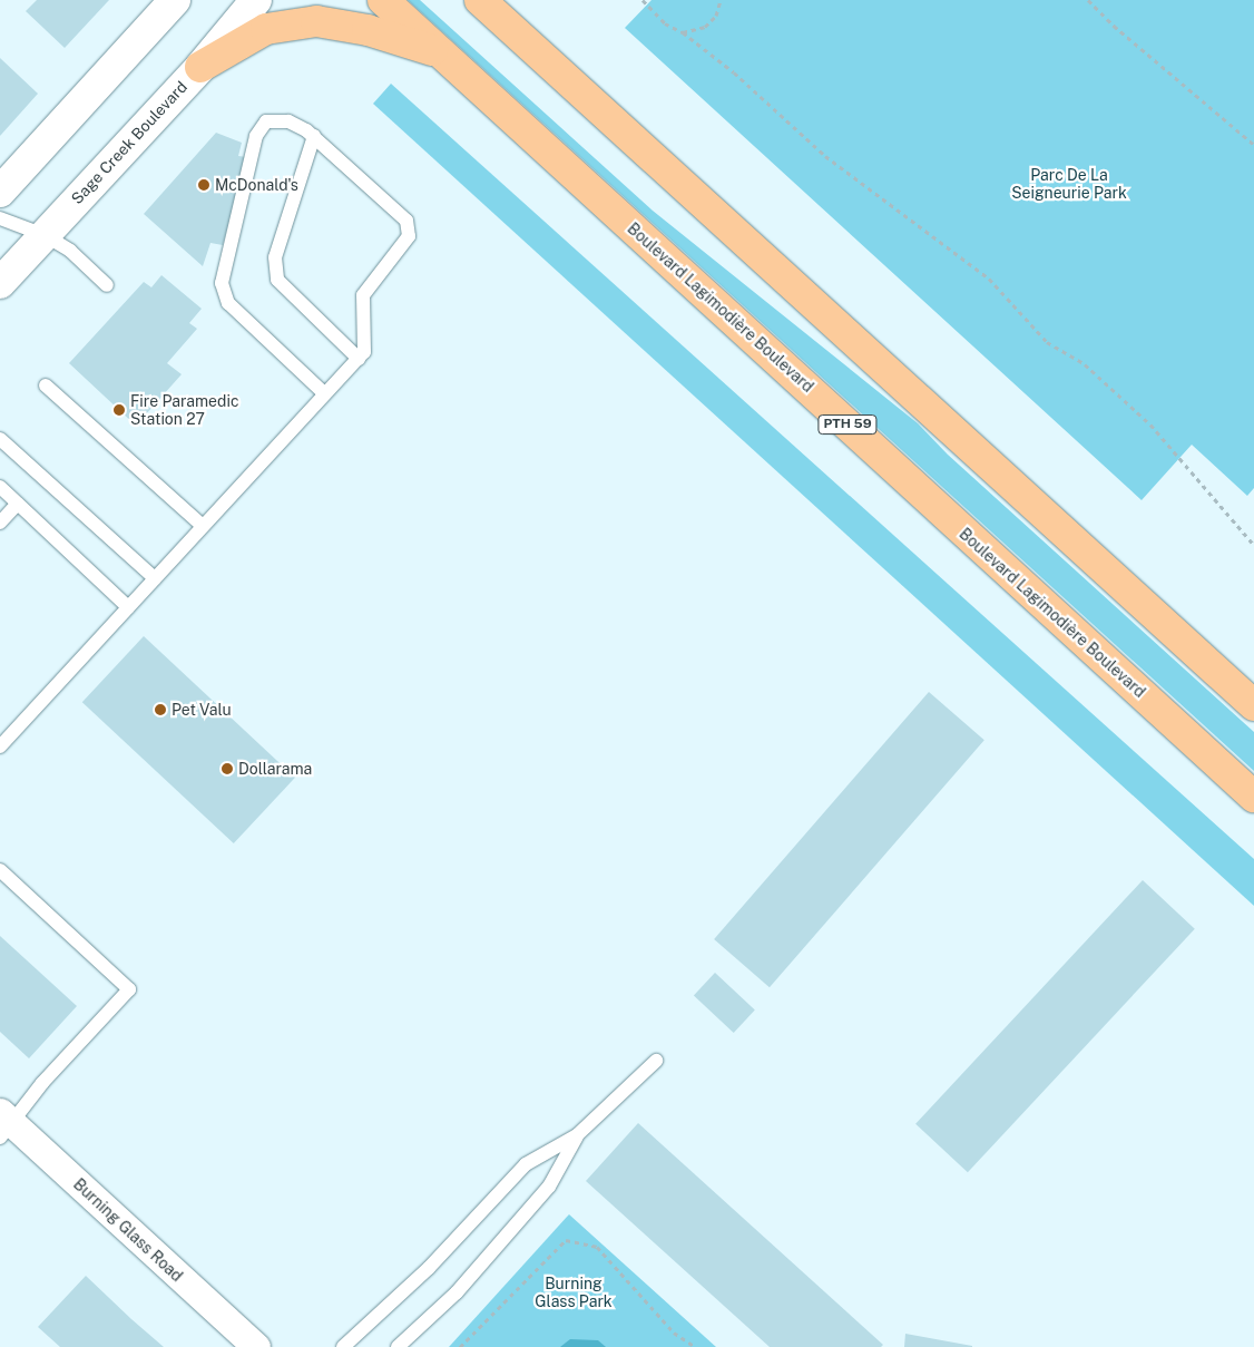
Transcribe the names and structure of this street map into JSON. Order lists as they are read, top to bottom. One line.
{"streets":{"main road":["Boulevard Lagimodière Boulevard","PTH 59"],"street":["Sage Creek Boulevard","Burning Glass Road"]},"parks":["Parc De La Seigneurie Park","Burning Glass Park"],"places":["McDonald's","Fire Paramedic Station 27","Pet Valu","Dollarama"]}
